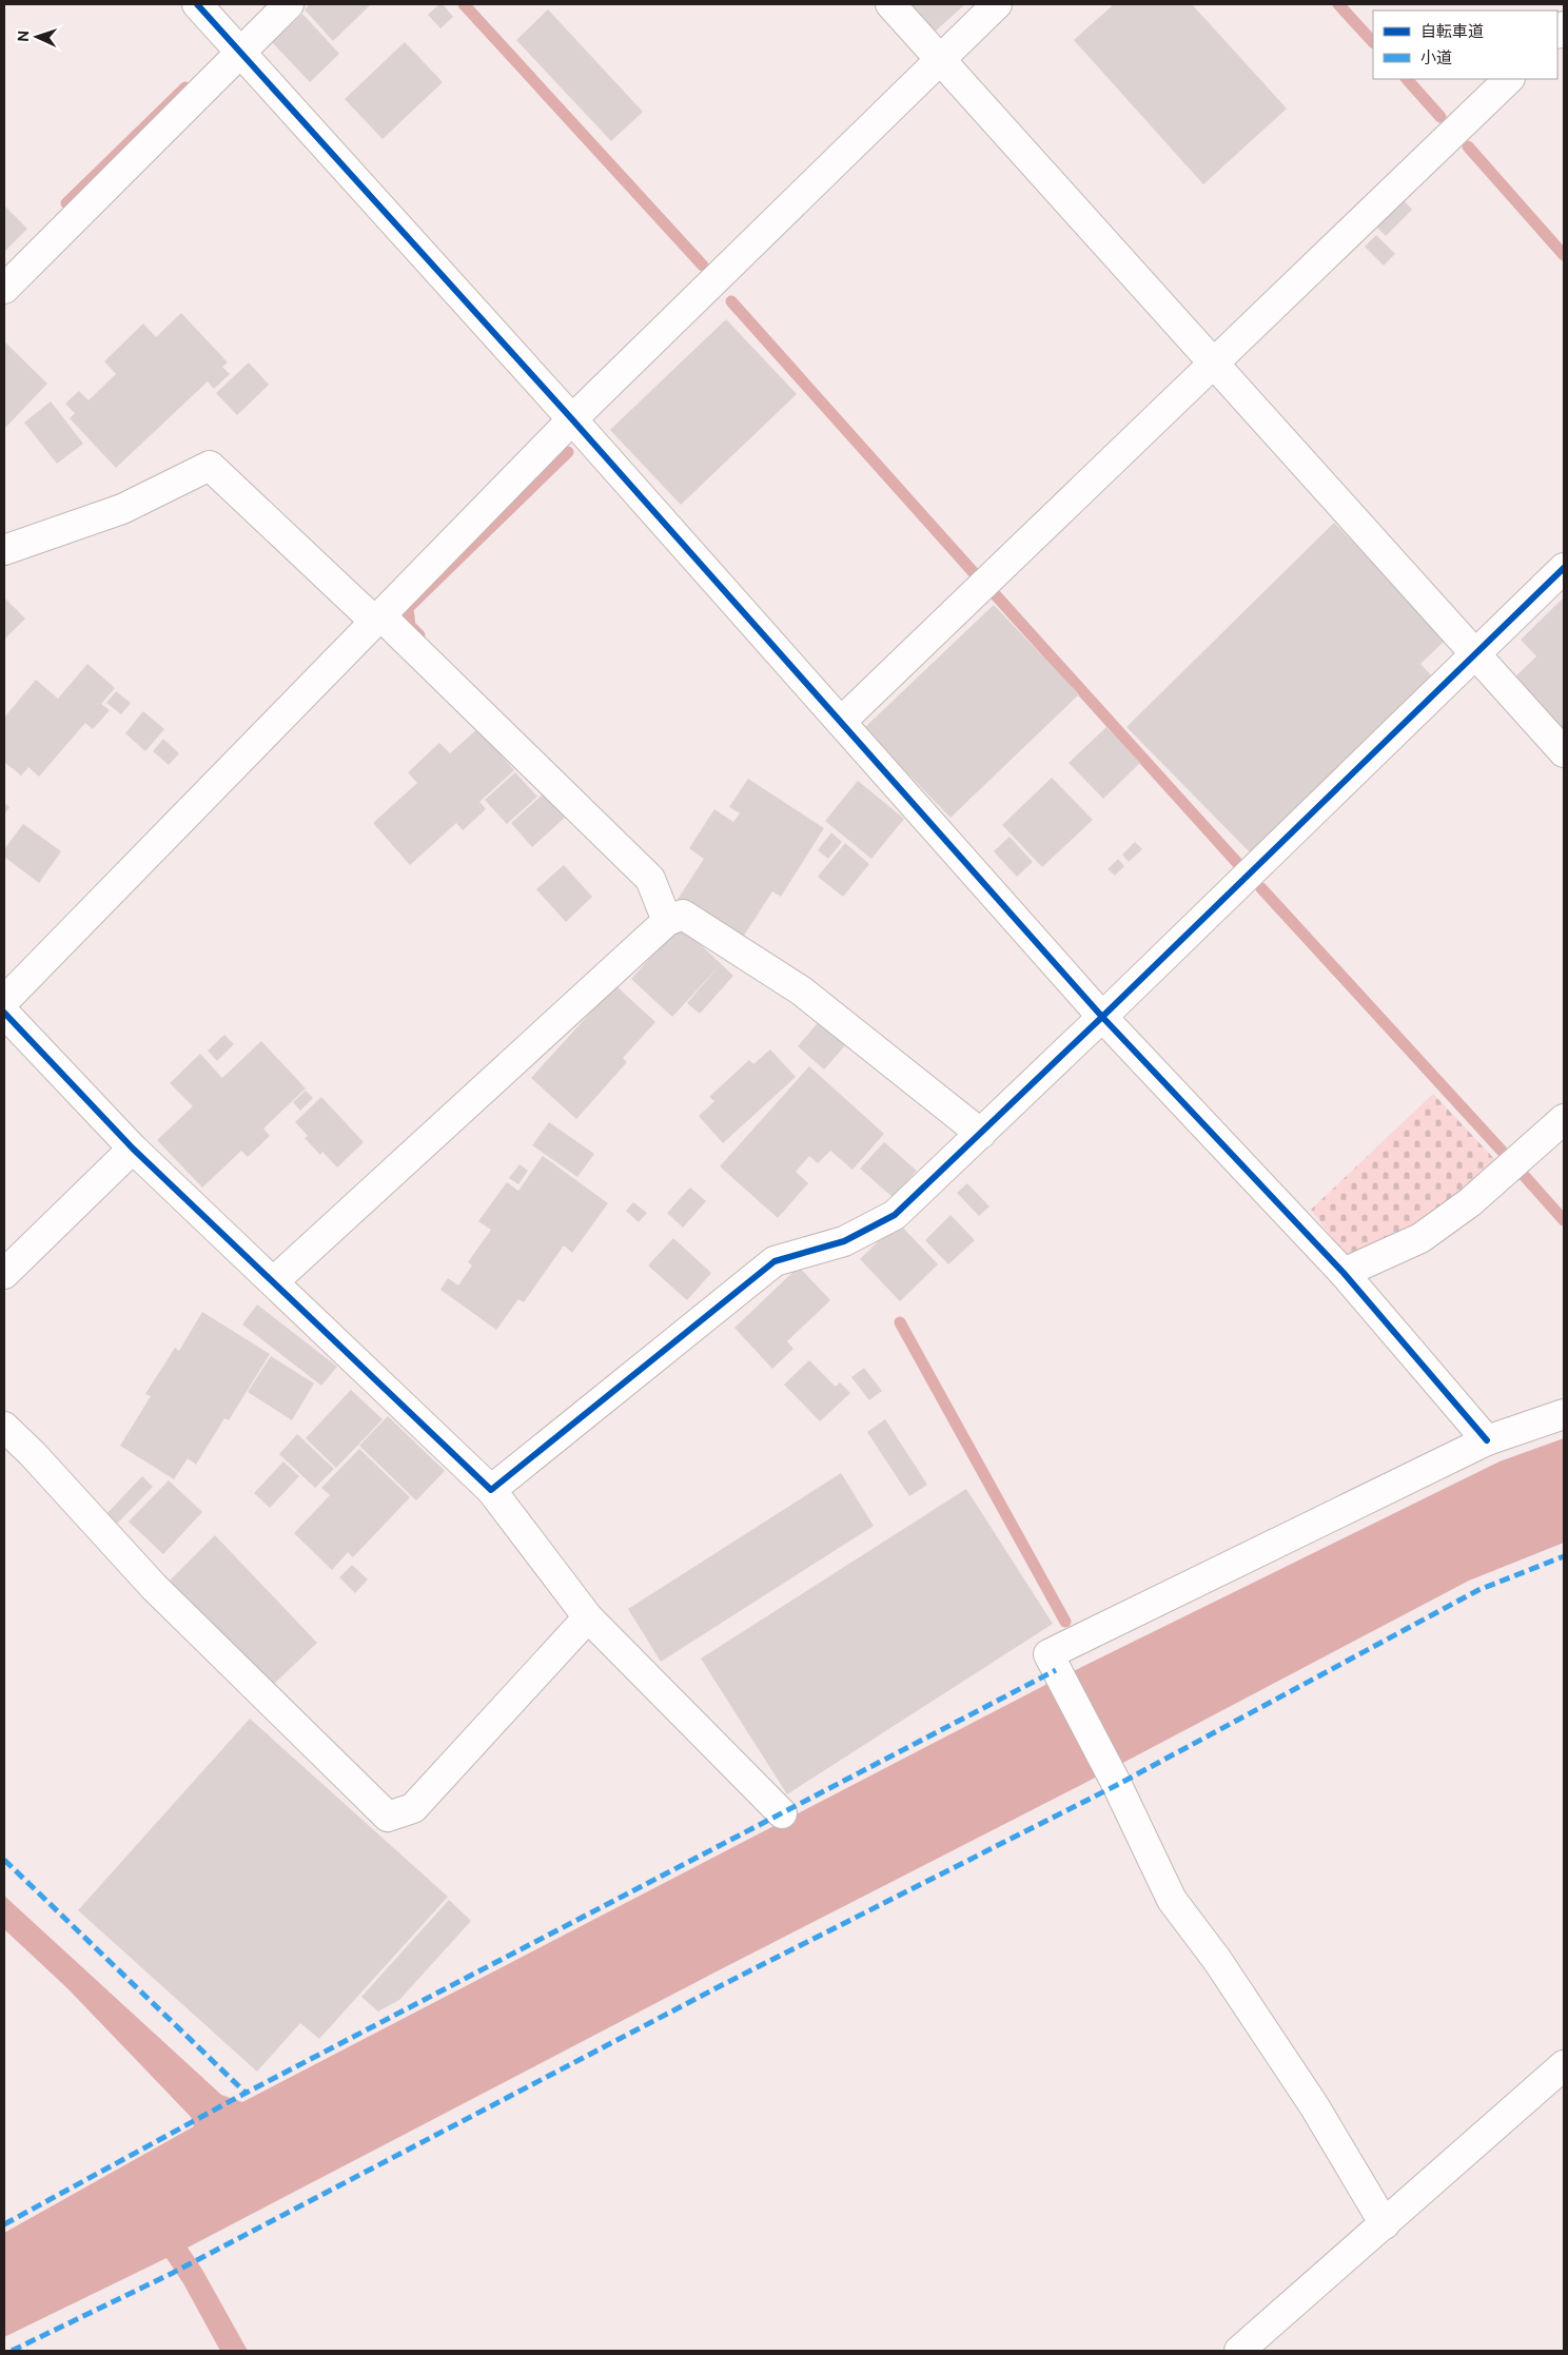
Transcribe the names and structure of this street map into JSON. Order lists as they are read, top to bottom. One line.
{"legend":["自転車道","小道"],"north":"left"}
